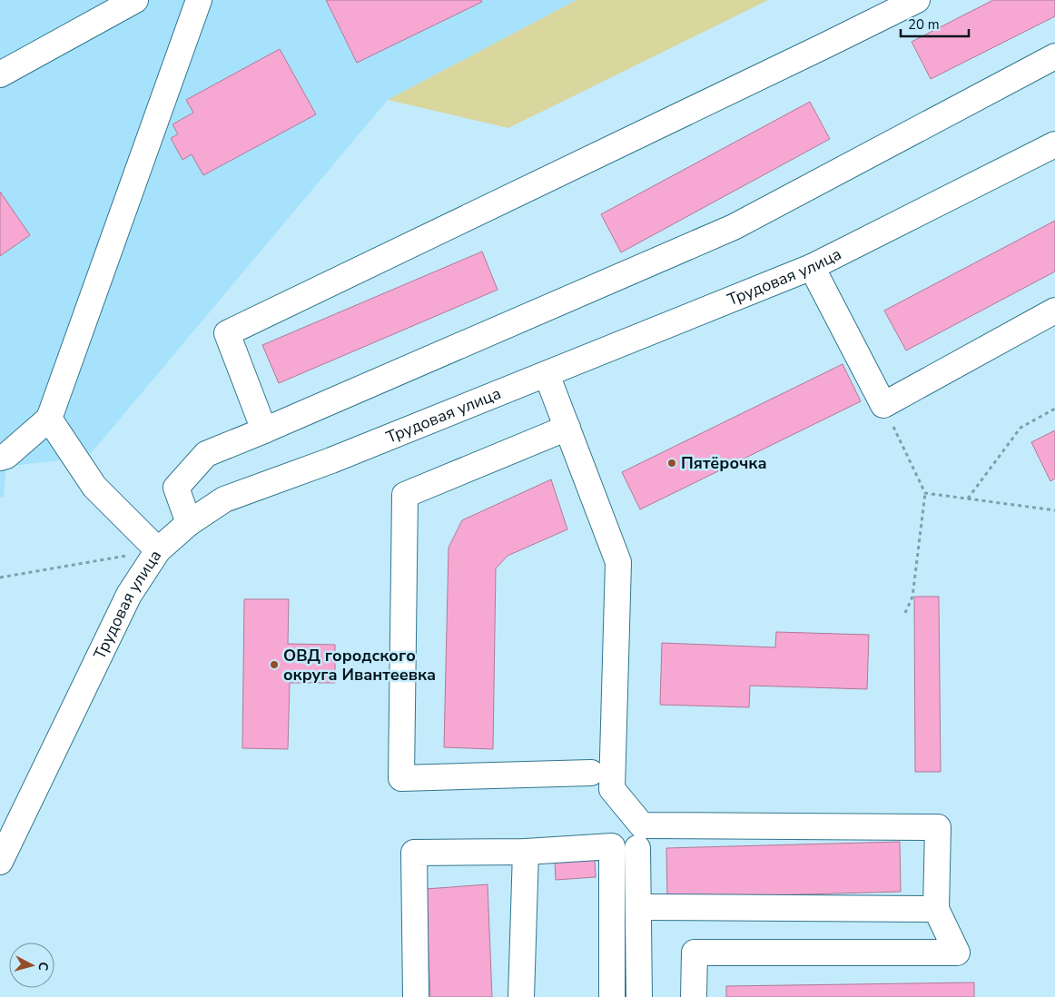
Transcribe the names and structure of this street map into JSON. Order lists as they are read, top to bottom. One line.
{"streets":{"street":["Трудовая улица"]},"places":["Пятёрочка","ОВД городского округа Ивантеевка"],"scale_bar":"20 m","north":"right"}
